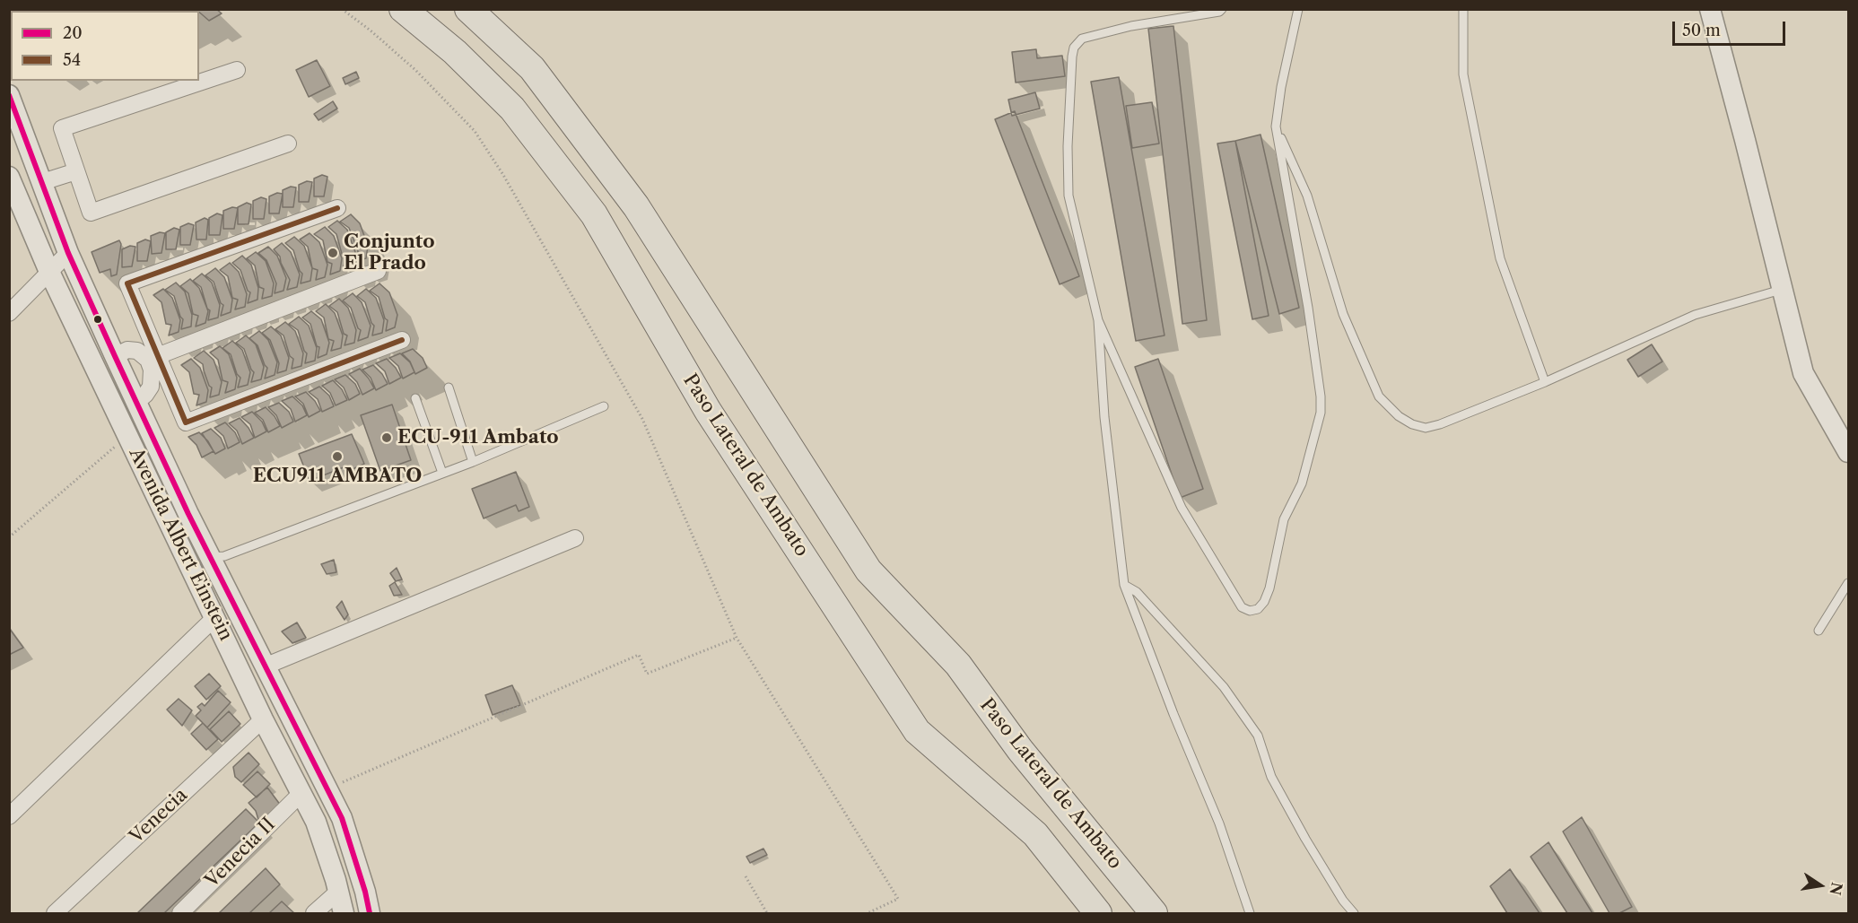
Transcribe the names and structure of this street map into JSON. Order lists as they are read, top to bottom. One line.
{"streets":{"highway":["Paso Lateral de Ambato"],"street":["Avenida Albert Einstein","Venecia","Venecia II"]},"crossings":[["Avenida Albert Einstein","Venecia"],["Avenida Albert Einstein","Venecia II"]],"places":["Conjunto El Prado","ECU-911 Ambato","ECU911 AMBATO"],"lines":["transit line 20","transit line 54"],"legend":["20","54"],"scale_bar":"50 m","north":"right"}
